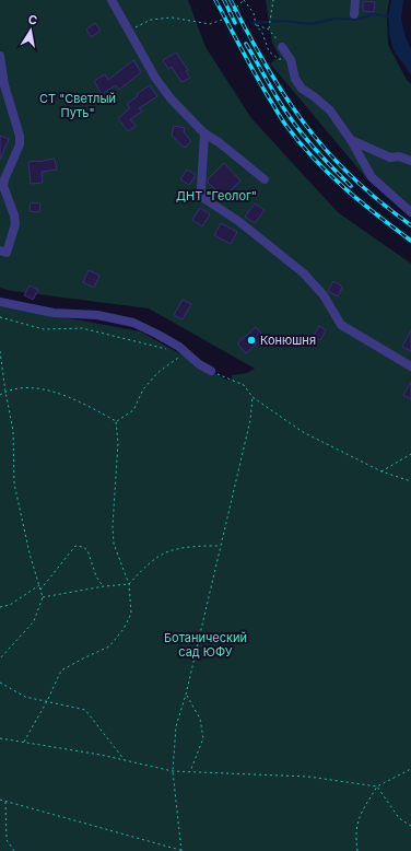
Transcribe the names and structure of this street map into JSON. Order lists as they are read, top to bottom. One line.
{"parks":["СТ \"Светлый Путь\"","ДНТ \"Геолог\"","Ботанический сад ЮФУ"],"places":["Конюшня"],"north":"top"}
